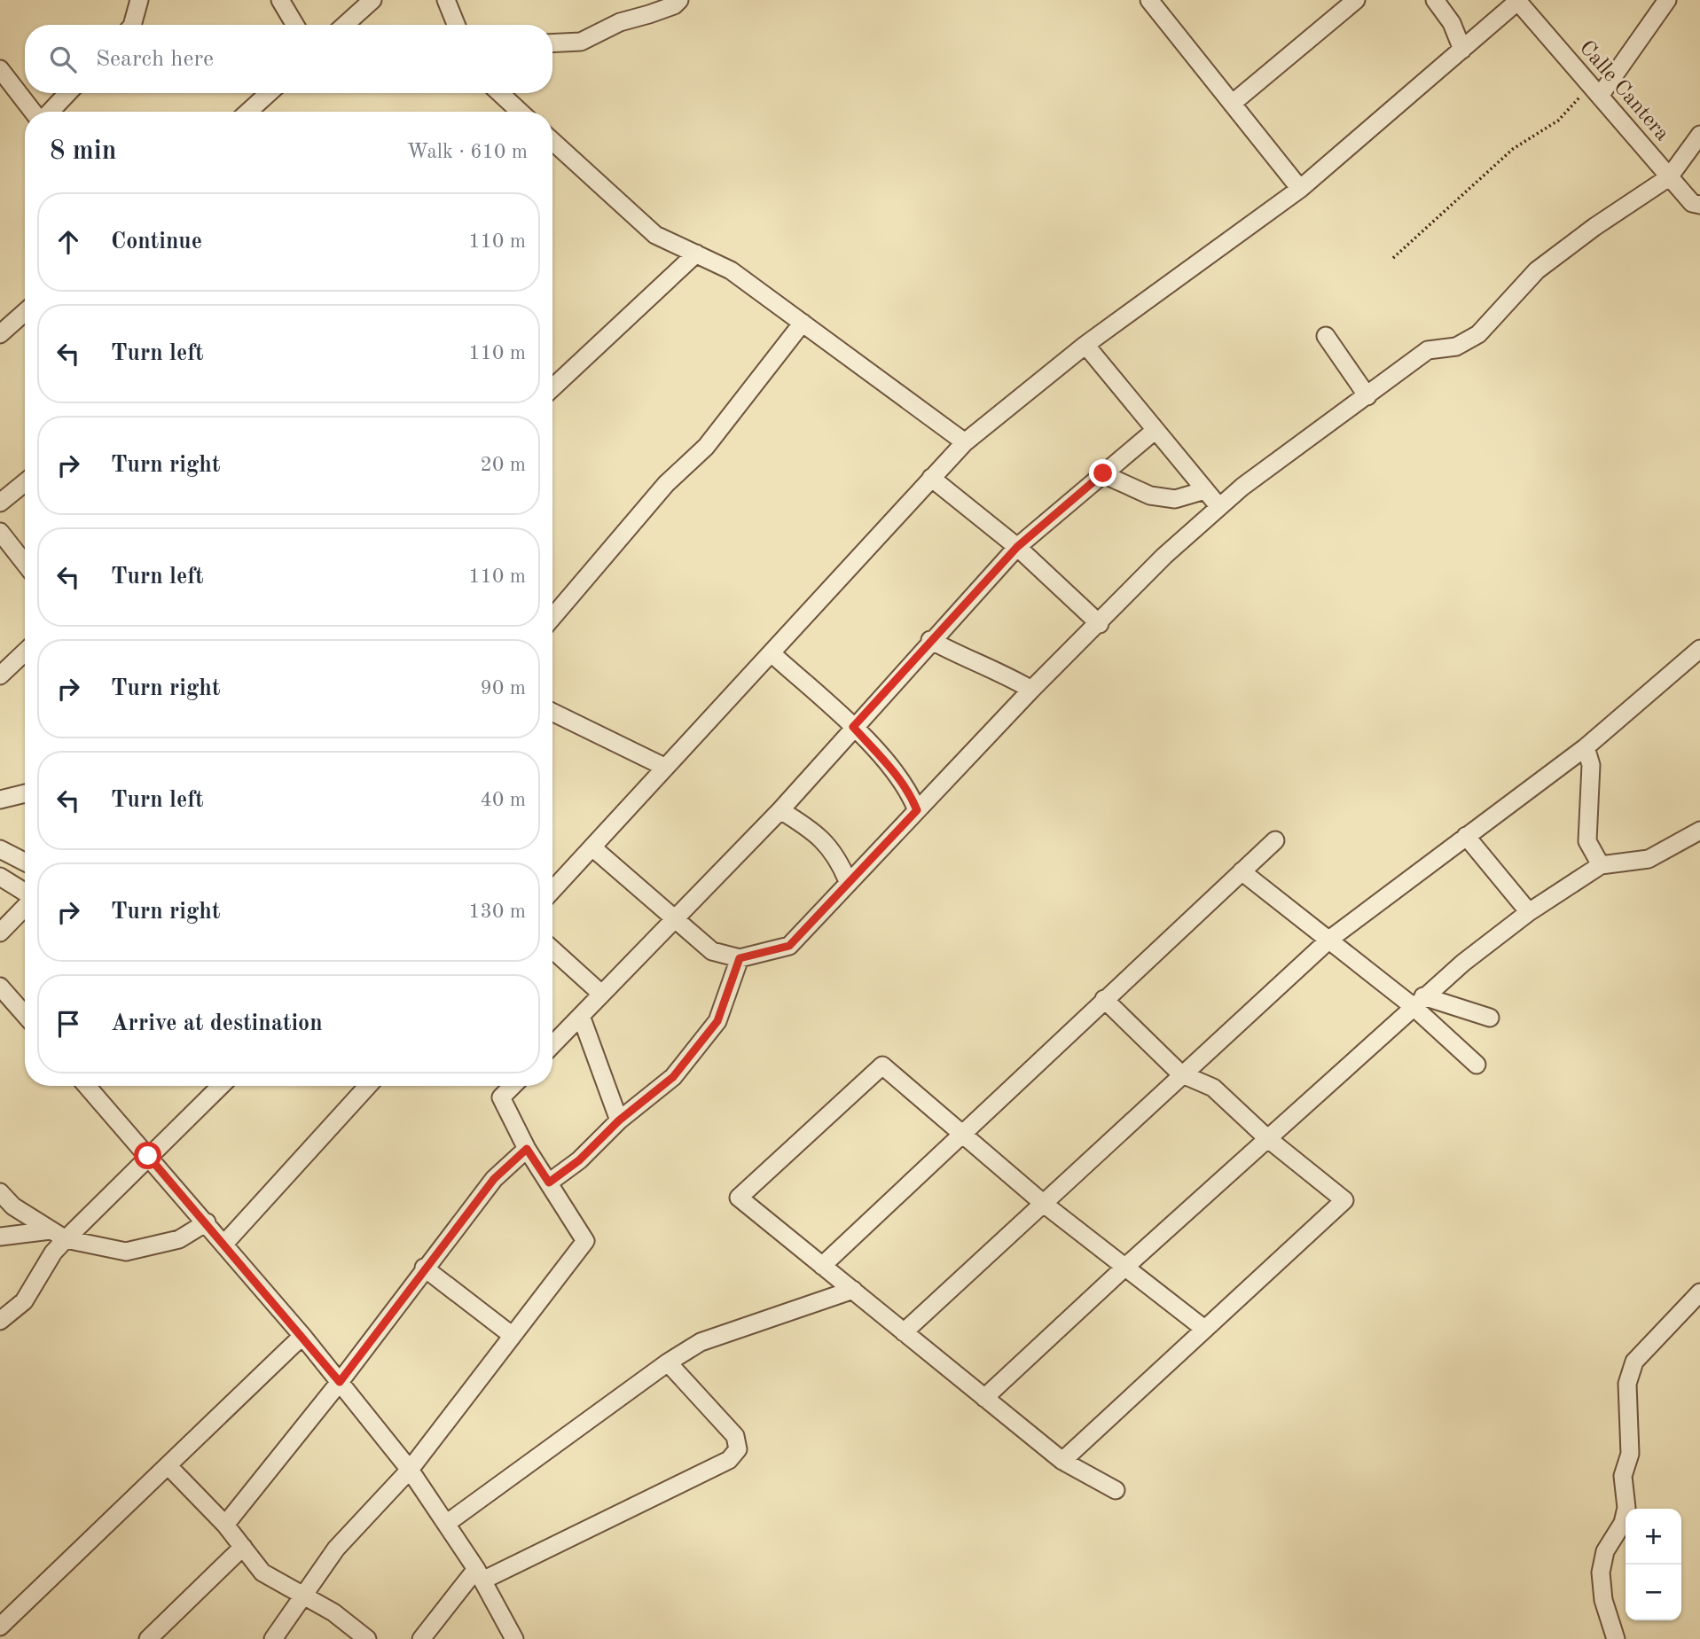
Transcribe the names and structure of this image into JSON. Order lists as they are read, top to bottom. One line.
{"streets":{"street":["Calle Cantera"]},"page":{"search":"Search here","heading":["8 min","Walk · 610 m"],"list":[["Continue","110 m"],["Turn left","110 m"],["Turn right","20 m"],["Turn left","110 m"],["Turn right","90 m"],["Turn left","40 m"],["Turn right","130 m"],"Arrive at destination"],"map_buttons":["+","−"]}}
